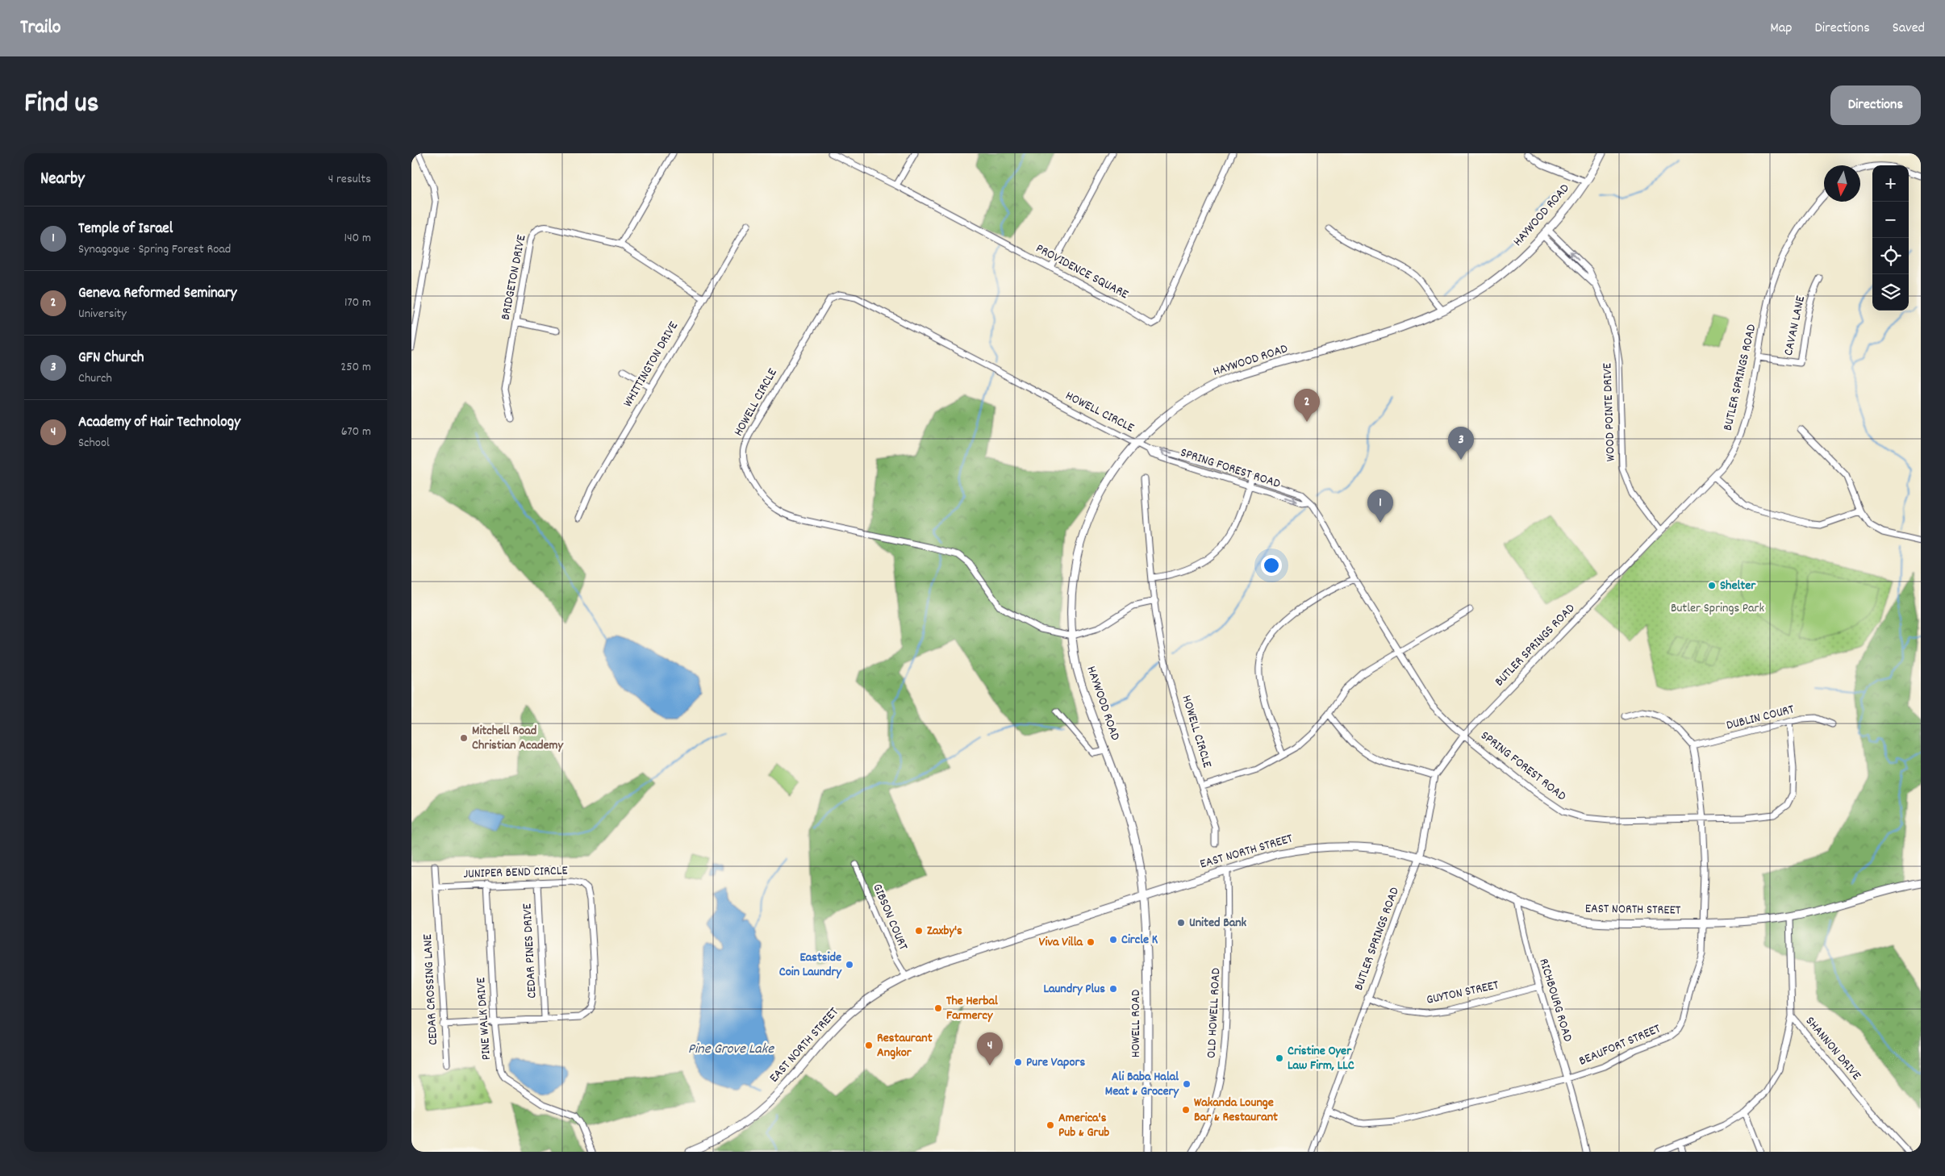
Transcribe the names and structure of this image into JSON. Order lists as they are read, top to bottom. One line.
{"streets":{"main road":["HAYWOOD ROAD","EAST NORTH STREET","HOWELL ROAD"],"street":["PROVIDENCE SQUARE","BRIDGETON DRIVE","CAVAN LANE","WHITTINGTON DRIVE","BUTLER SPRINGS ROAD","HOWELL CIRCLE","WOOD POINTE DRIVE","SPRING FOREST ROAD","DUBLIN COURT","JUNIPER BEND CIRCLE","GIBSON COURT","CEDAR PINES DRIVE","CEDAR CROSSING LANE","GUYTON STREET","RICHBOURG ROAD","OLD HOWELL ROAD","PINE WALK DRIVE","BEAUFORT STREET","SHANNON DRIVE"]},"crossings":[["HAYWOOD ROAD","HOWELL CIRCLE"],["HAYWOOD ROAD","WOOD POINTE DRIVE"],["HAYWOOD ROAD","SPRING FOREST ROAD"],["HAYWOOD ROAD","EAST NORTH STREET"],["HAYWOOD ROAD","HOWELL ROAD"],["BRIDGETON DRIVE","WHITTINGTON DRIVE"],["CAVAN LANE","BUTLER SPRINGS ROAD"],["BUTLER SPRINGS ROAD","WOOD POINTE DRIVE"],["BUTLER SPRINGS ROAD","SPRING FOREST ROAD"],["BUTLER SPRINGS ROAD","EAST NORTH STREET"],["BUTLER SPRINGS ROAD","GUYTON STREET"],["BUTLER SPRINGS ROAD","BEAUFORT STREET"],["HOWELL CIRCLE","SPRING FOREST ROAD"],["SPRING FOREST ROAD","DUBLIN COURT"],["SPRING FOREST ROAD","BEAUFORT STREET"],["DUBLIN COURT","BEAUFORT STREET"],["EAST NORTH STREET","GIBSON COURT"],["EAST NORTH STREET","RICHBOURG ROAD"],["EAST NORTH STREET","OLD HOWELL ROAD"],["EAST NORTH STREET","HOWELL ROAD"],["EAST NORTH STREET","BEAUFORT STREET"],["EAST NORTH STREET","SHANNON DRIVE"],["JUNIPER BEND CIRCLE","CEDAR PINES DRIVE"],["JUNIPER BEND CIRCLE","CEDAR CROSSING LANE"],["JUNIPER BEND CIRCLE","PINE WALK DRIVE"],["GUYTON STREET","RICHBOURG ROAD"],["RICHBOURG ROAD","BEAUFORT STREET"]],"water":["Pine Grove Lake"],"parks":["Butler Springs Park"],"places":["Shelter","Mitchell Road Christian Academy","United Bank","Zaxby's","Circle K","Viva Villa","Eastside Coin Laundry","Laundry Plus","The Herbal Farmercy","Restaurant Angkor","Cristine Oyer Law Firm, LLC","Pure Vapors","Ali Baba Halal Meat & Grocery","Wakanda Lounge Bar & Restaurant","America's Pub & Grub"],"north":"bottom","page":{"header":"Trailo","nav":["Map","Directions","Saved"],"title":"Find us","buttons":"Directions","heading":["Nearby","4 results"],"map_buttons":["+","−"],"list":[{"mark":"1","name":"Temple of Israel","note":"Synagogue · Spring Forest Road","value":"140 m"},{"mark":"2","name":"Geneva Reformed Seminary","note":"University","value":"170 m"},{"mark":"3","name":"GFN Church","note":"Church","value":"250 m"},{"mark":"4","name":"Academy of Hair Technology","note":"School","value":"670 m"}],"pins":["2","3","1","4"]}}
